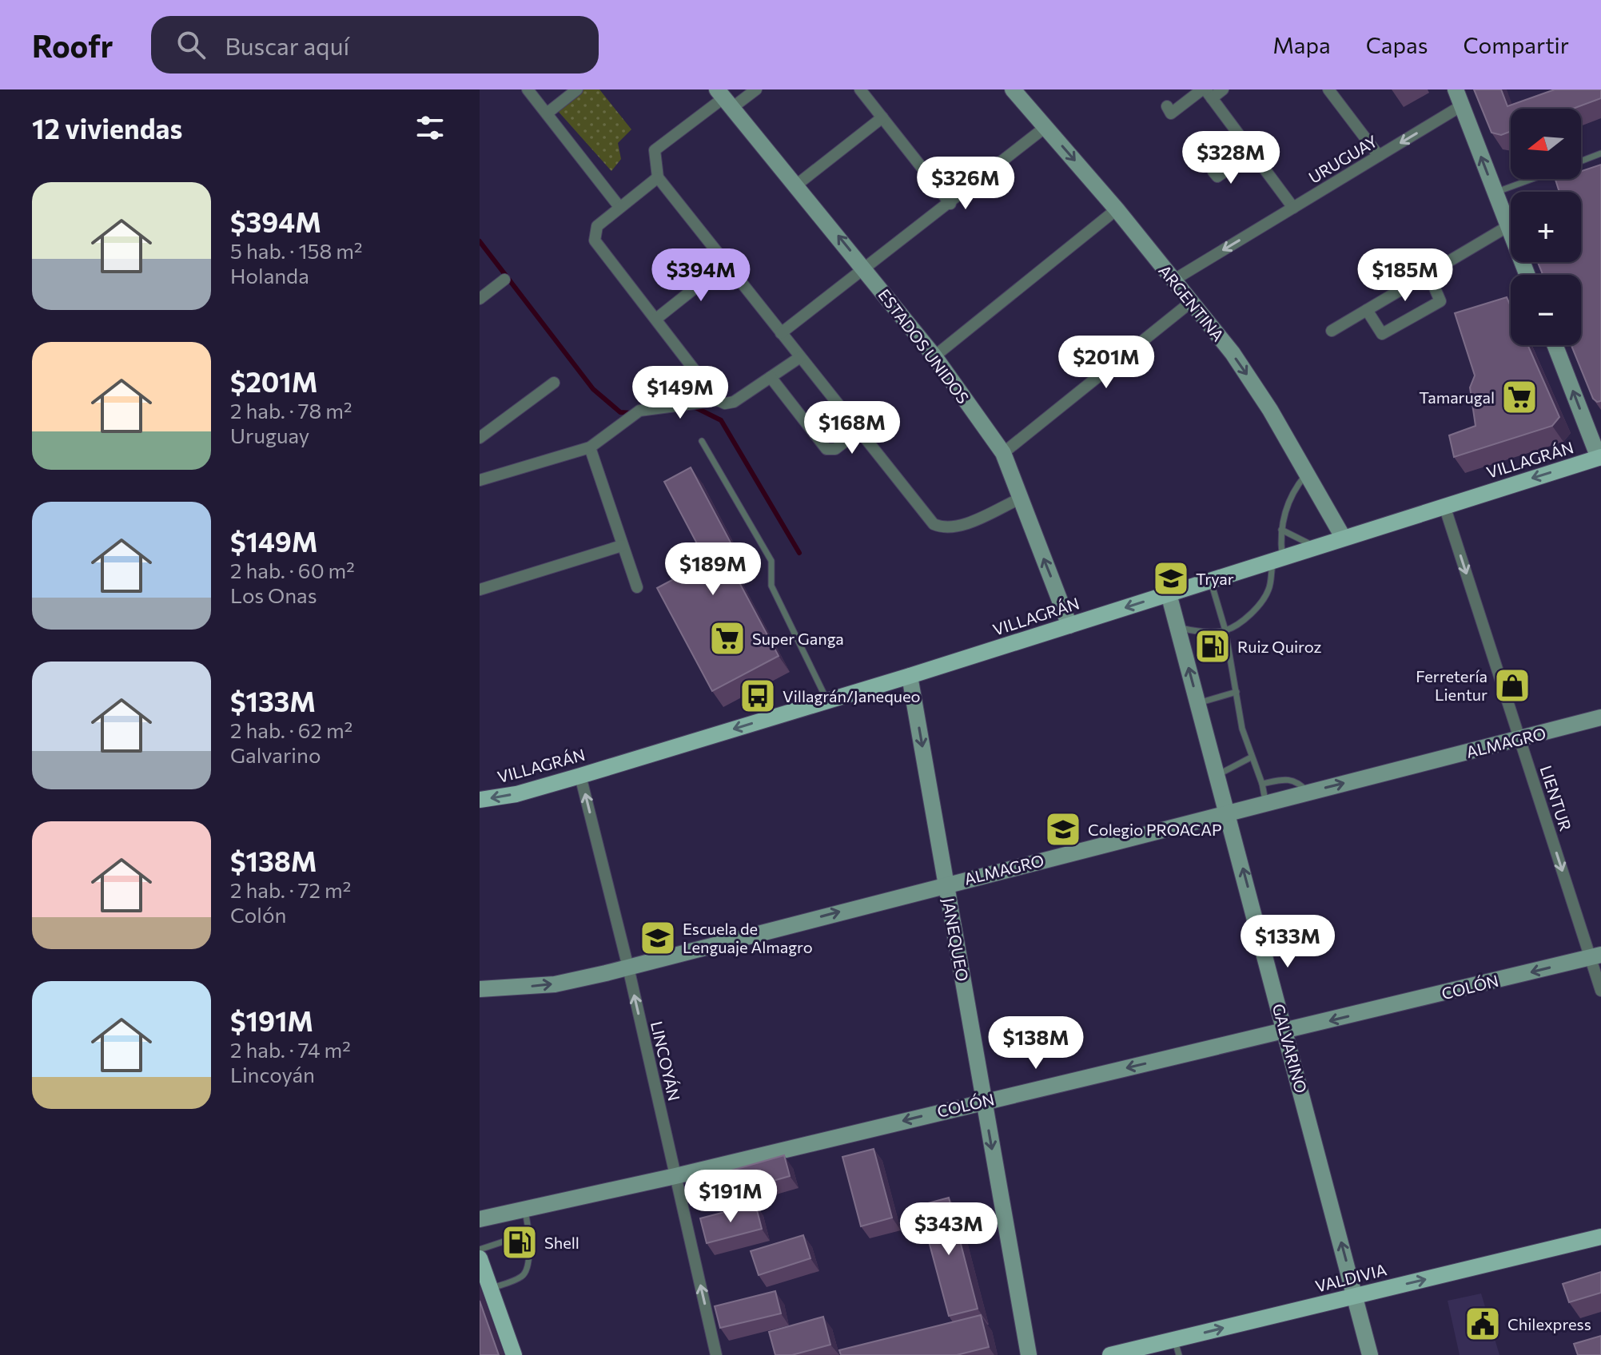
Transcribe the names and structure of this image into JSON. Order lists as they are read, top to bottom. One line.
{"streets":{"main road":["VILLAGRÁN","VALDIVIA"],"street":["URUGUAY","ARGENTINA","ESTADOS UNIDOS","ALMAGRO","LIENTUR","JANEQUEO","COLÓN","GALVARINO","LINCOYÁN"]},"crossings":[["URUGUAY","ARGENTINA"],["ARGENTINA","VILLAGRÁN"],["ESTADOS UNIDOS","VILLAGRÁN"],["VILLAGRÁN","LIENTUR"],["VILLAGRÁN","JANEQUEO"],["VILLAGRÁN","GALVARINO"],["VILLAGRÁN","LINCOYÁN"],["ALMAGRO","LIENTUR"],["ALMAGRO","JANEQUEO"],["ALMAGRO","GALVARINO"],["ALMAGRO","LINCOYÁN"],["LIENTUR","COLÓN"],["JANEQUEO","COLÓN"],["COLÓN","GALVARINO"],["COLÓN","LINCOYÁN"],["GALVARINO","VALDIVIA"]],"one_way":["URUGUAY","ARGENTINA","VILLAGRÁN","ALMAGRO","LIENTUR","JANEQUEO","COLÓN","GALVARINO","LINCOYÁN","VALDIVIA"],"places":{"supermarket":["Tamarugal","Super Ganga"],"school or university":["Tryar","Colegio PROACAP","Escuela de Lenguaje Almagro"],"fuel station":["Ruiz Quiroz","Shell"],"shop":["Ferretería Lientur"],"bus stop":["Villagrán/Janequeo"],"public building":["Chilexpress"]},"north":"left","page":{"header":"Roofr","search":"Buscar aquí","nav":["Mapa","Capas","Compartir"],"heading":"12 viviendas","map_buttons":["+","−"],"price":["$328M","$326M","$394M","$185M","$201M","$149M","$168M","$189M","$133M","$138M","$191M","$343M"],"list":[{"name":"$394M","note":"5 hab. · 158 m² · Holanda"},{"name":"$201M","note":"2 hab. · 78 m² · Uruguay"},{"name":"$149M","note":"2 hab. · 60 m² · Los Onas"},{"name":"$133M","note":"2 hab. · 62 m² · Galvarino"},{"name":"$138M","note":"2 hab. · 72 m² · Colón"},{"name":"$191M","note":"2 hab. · 74 m² · Lincoyán"}]}}
